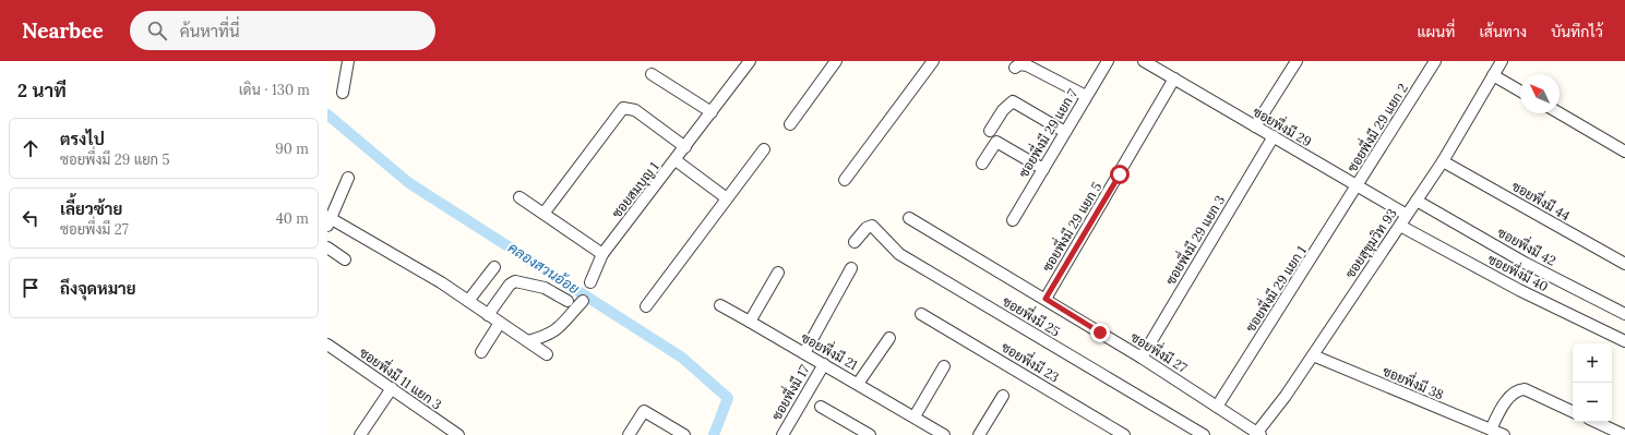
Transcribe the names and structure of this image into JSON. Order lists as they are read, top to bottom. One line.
{"streets":{"street":["ซอยพึ่งมี 29","ซอยพึ่งมี 29 แยก 2","ซอยพึ่งมี 29 แยก 7","ซอยสมบุญ 1","ซอยพึ่งมี 44","ซอยพึ่งมี 29 แยก 5","ซอยพึ่งมี 29 แยก 3","ซอยสุขุมวิท 93","ซอยพึ่งมี 42","ซอยพึ่งมี 40","ซอยพึ่งมี 29 แยก 1","ซอยพึ่งมี 25","ซอยพึ่งมี 21","ซอยพึ่งมี 27","ซอยพึ่งมี 23","ซอยพึ่งมี 11 แยก 3","ซอยพึ่งมี 38","ซอยพึ่งมี 17"]},"crossings":[["ซอยพึ่งมี 29","ซอยพึ่งมี 29 แยก 2"],["ซอยพึ่งมี 29","ซอยพึ่งมี 29 แยก 5"],["ซอยพึ่งมี 29","ซอยพึ่งมี 29 แยก 3"],["ซอยพึ่งมี 29","ซอยสุขุมวิท 93"],["ซอยพึ่งมี 29","ซอยพึ่งมี 29 แยก 1"],["ซอยพึ่งมี 29 แยก 2","ซอยพึ่งมี 29 แยก 1"],["ซอยพึ่งมี 44","ซอยสุขุมวิท 93"],["ซอยพึ่งมี 29 แยก 5","ซอยพึ่งมี 27"],["ซอยพึ่งมี 29 แยก 3","ซอยพึ่งมี 27"],["ซอยสุขุมวิท 93","ซอยพึ่งมี 42"],["ซอยสุขุมวิท 93","ซอยพึ่งมี 40"],["ซอยสุขุมวิท 93","ซอยพึ่งมี 27"],["ซอยสุขุมวิท 93","ซอยพึ่งมี 38"],["ซอยพึ่งมี 29 แยก 1","ซอยพึ่งมี 27"],["ซอยพึ่งมี 21","ซอยพึ่งมี 17"]],"water":["คลองสวนอ้อย"],"north":"top left","page":{"header":"Nearbee","search":"ค้นหาที่นี่","nav":["แผนที่","เส้นทาง","บันทึกไว้"],"heading":["2 นาที","เดิน · 130 m"],"list":[["ตรงไป","ซอยพึ่งมี 29 แยก 5","90 m"],["เลี้ยวซ้าย","ซอยพึ่งมี 27","40 m"],"ถึงจุดหมาย"],"map_buttons":["+","−"]}}
